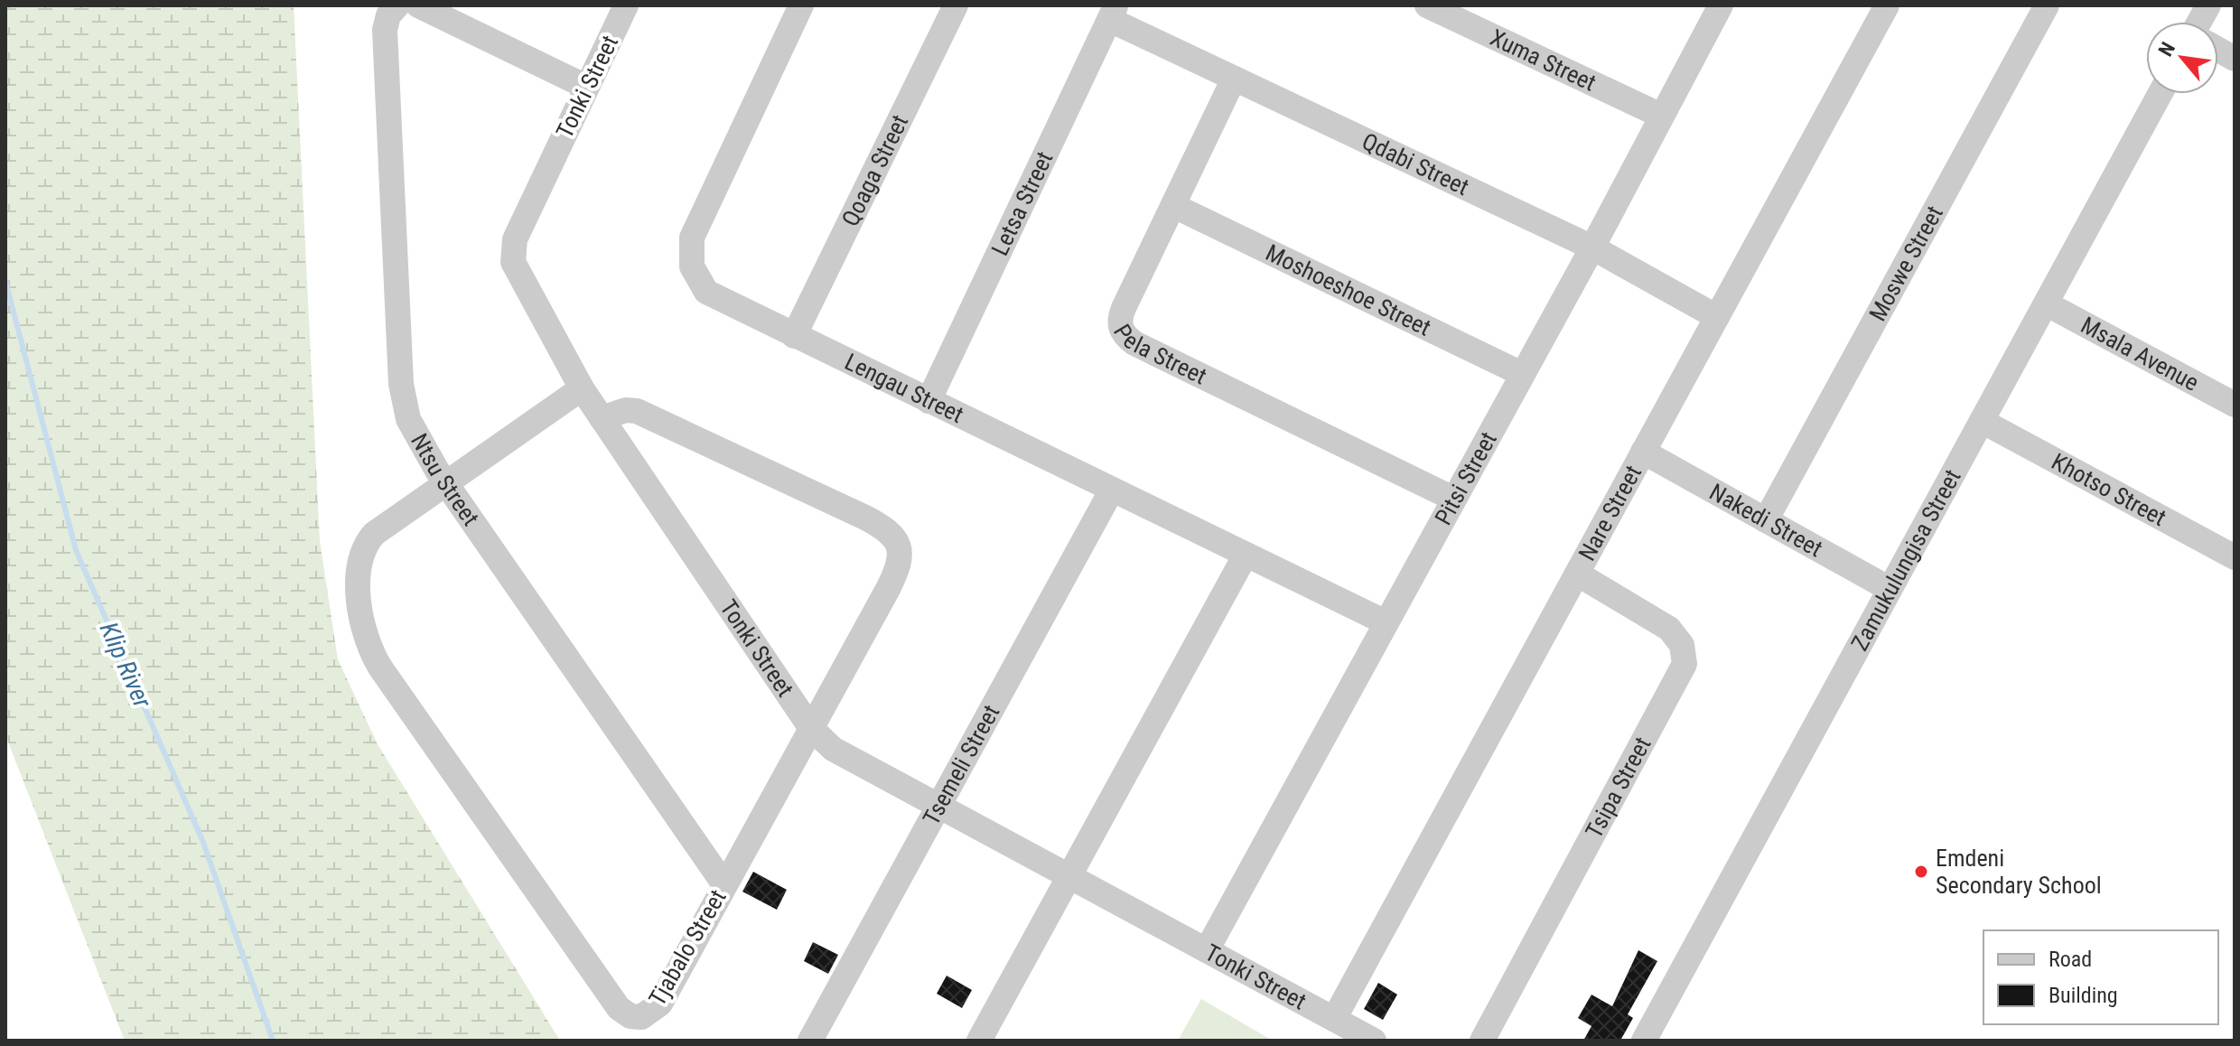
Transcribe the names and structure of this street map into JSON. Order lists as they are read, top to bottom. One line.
{"streets":{"street":["Xuma Street","Tonki Street","Qdabi Street","Qoaga Street","Letsa Street","Moswe Street","Moshoeshoe Street","Pela Street","Msala Avenue","Lengau Street","Pitsi Street","Ntsu Street","Khotso Street","Nare Street","Nakedi Street","Zamukulungisa Street","Tsemeli Street","Tsipa Street","Tjabalo Street"]},"crossings":[["Xuma Street","Pitsi Street"],["Tonki Street","Pitsi Street"],["Tonki Street","Nare Street"],["Tonki Street","Tsemeli Street"],["Tonki Street","Tjabalo Street"],["Qdabi Street","Letsa Street"],["Qdabi Street","Pela Street"],["Qdabi Street","Pitsi Street"],["Qdabi Street","Nare Street"],["Qoaga Street","Lengau Street"],["Letsa Street","Lengau Street"],["Moswe Street","Nakedi Street"],["Moshoeshoe Street","Pela Street"],["Moshoeshoe Street","Pitsi Street"],["Pela Street","Pitsi Street"],["Msala Avenue","Zamukulungisa Street"],["Lengau Street","Pitsi Street"],["Lengau Street","Tsemeli Street"],["Ntsu Street","Tjabalo Street"],["Khotso Street","Zamukulungisa Street"],["Nare Street","Nakedi Street"],["Nare Street","Tsipa Street"],["Nakedi Street","Zamukulungisa Street"]],"water":["Klip River"],"places":["Emdeni Secondary School"],"legend":["Road","Building"],"north":"top left"}
